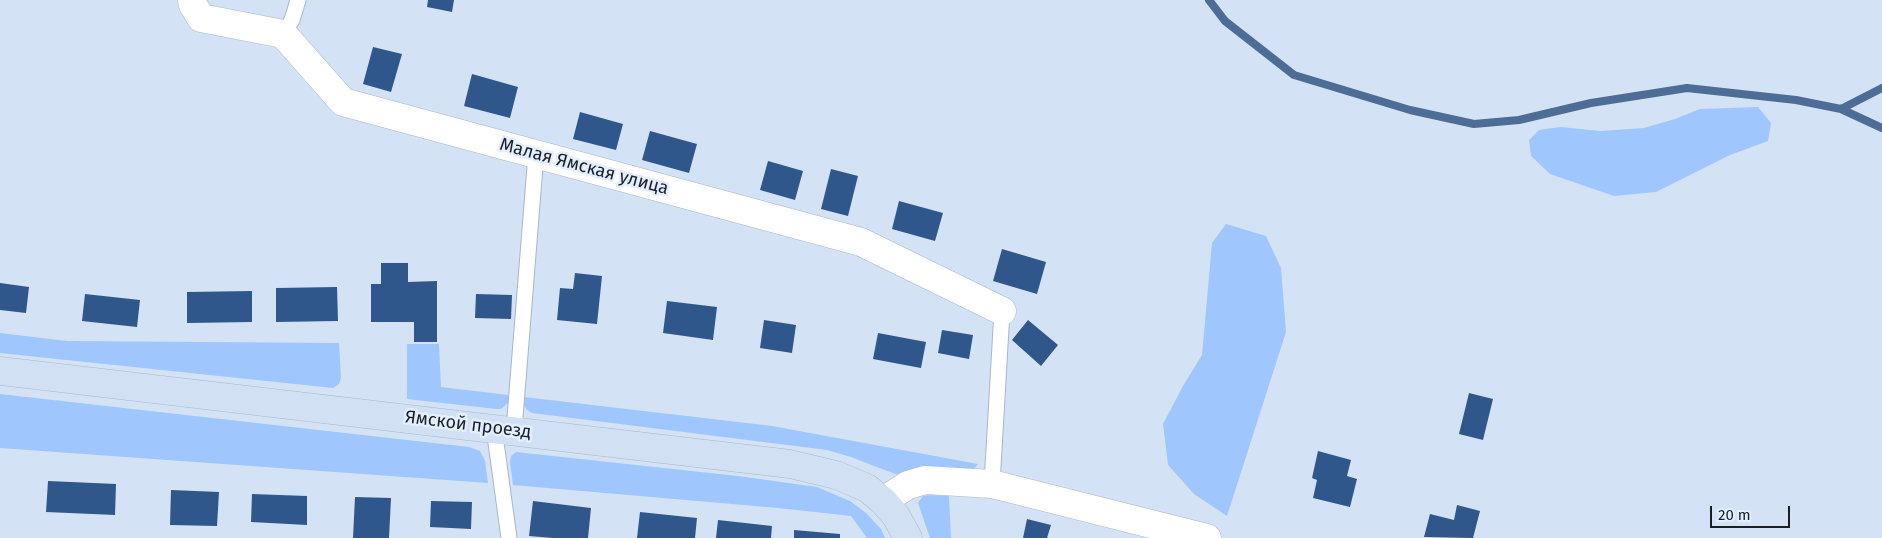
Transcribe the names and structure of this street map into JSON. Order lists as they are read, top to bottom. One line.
{"streets":{"main road":["Ямской проезд"],"street":["Малая Ямская улица"]},"scale_bar":"20 m"}
